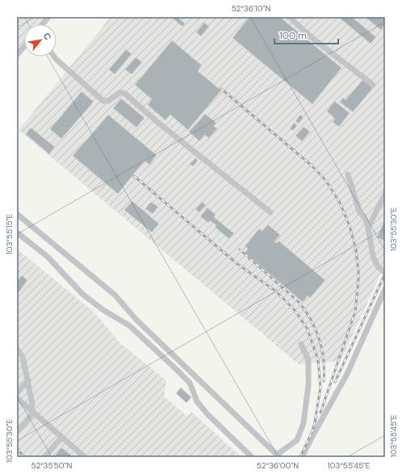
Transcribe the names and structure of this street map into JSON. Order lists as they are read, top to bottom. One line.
{"scale_bar":"100 m","north":"top right","coordinates":["52°36'10\"N","103°55'30\"E","103°55'15\"E","103°55'45\"E","52°35'50\"N","52°36'00\"N"]}
